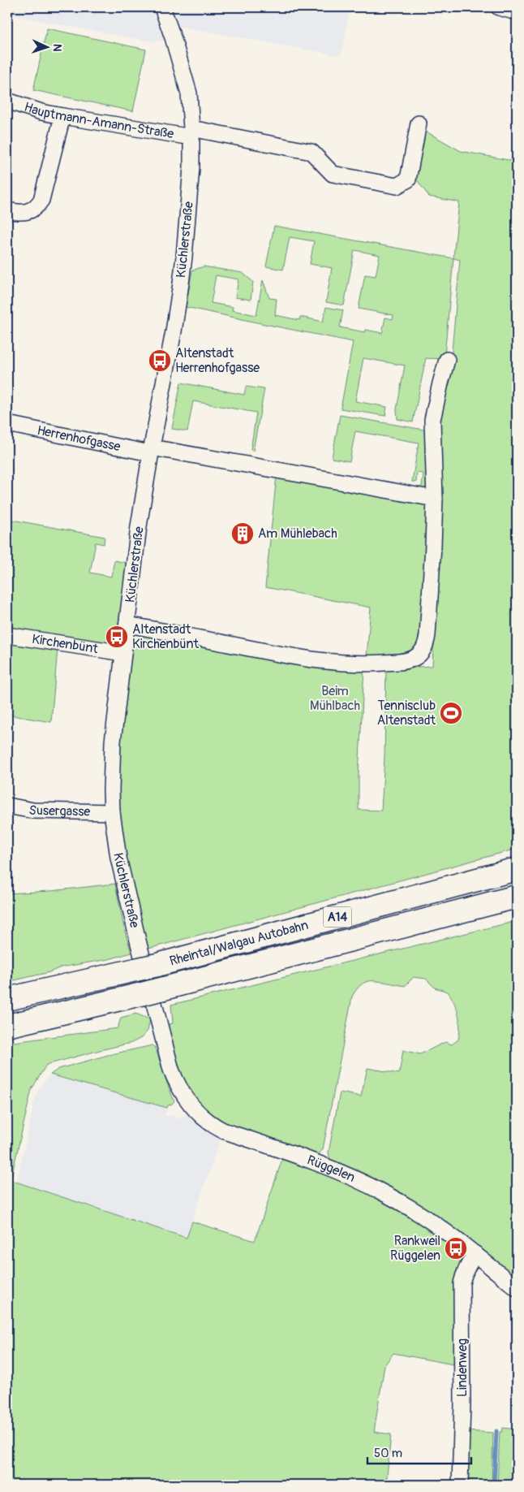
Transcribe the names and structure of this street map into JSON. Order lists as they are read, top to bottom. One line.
{"streets":{"highway":["A14","Rheintal/Walgau Autobahn"],"street":["Hauptmann-Amann-Straße","Küchlerstraße","Herrenhofgasse","Kirchenbünt","Susergasse","Rüggelen","Lindenweg"]},"crossings":[["Hauptmann-Amann-Straße","Küchlerstraße"],["Küchlerstraße","Herrenhofgasse"],["Küchlerstraße","Kirchenbünt"],["Küchlerstraße","Susergasse"],["Küchlerstraße","Rüggelen"],["Rüggelen","Lindenweg"]],"parks":["Beim Mühlbach"],"places":{"bus stop":["Altenstadt Herrenhofgasse","Altenstadt Kirchenbünt","Rankweil Rüggelen"],"building":["Am Mühlebach"],"sports":["Tennisclub Altenstadt"]},"scale_bar":"50 m","north":"right"}
